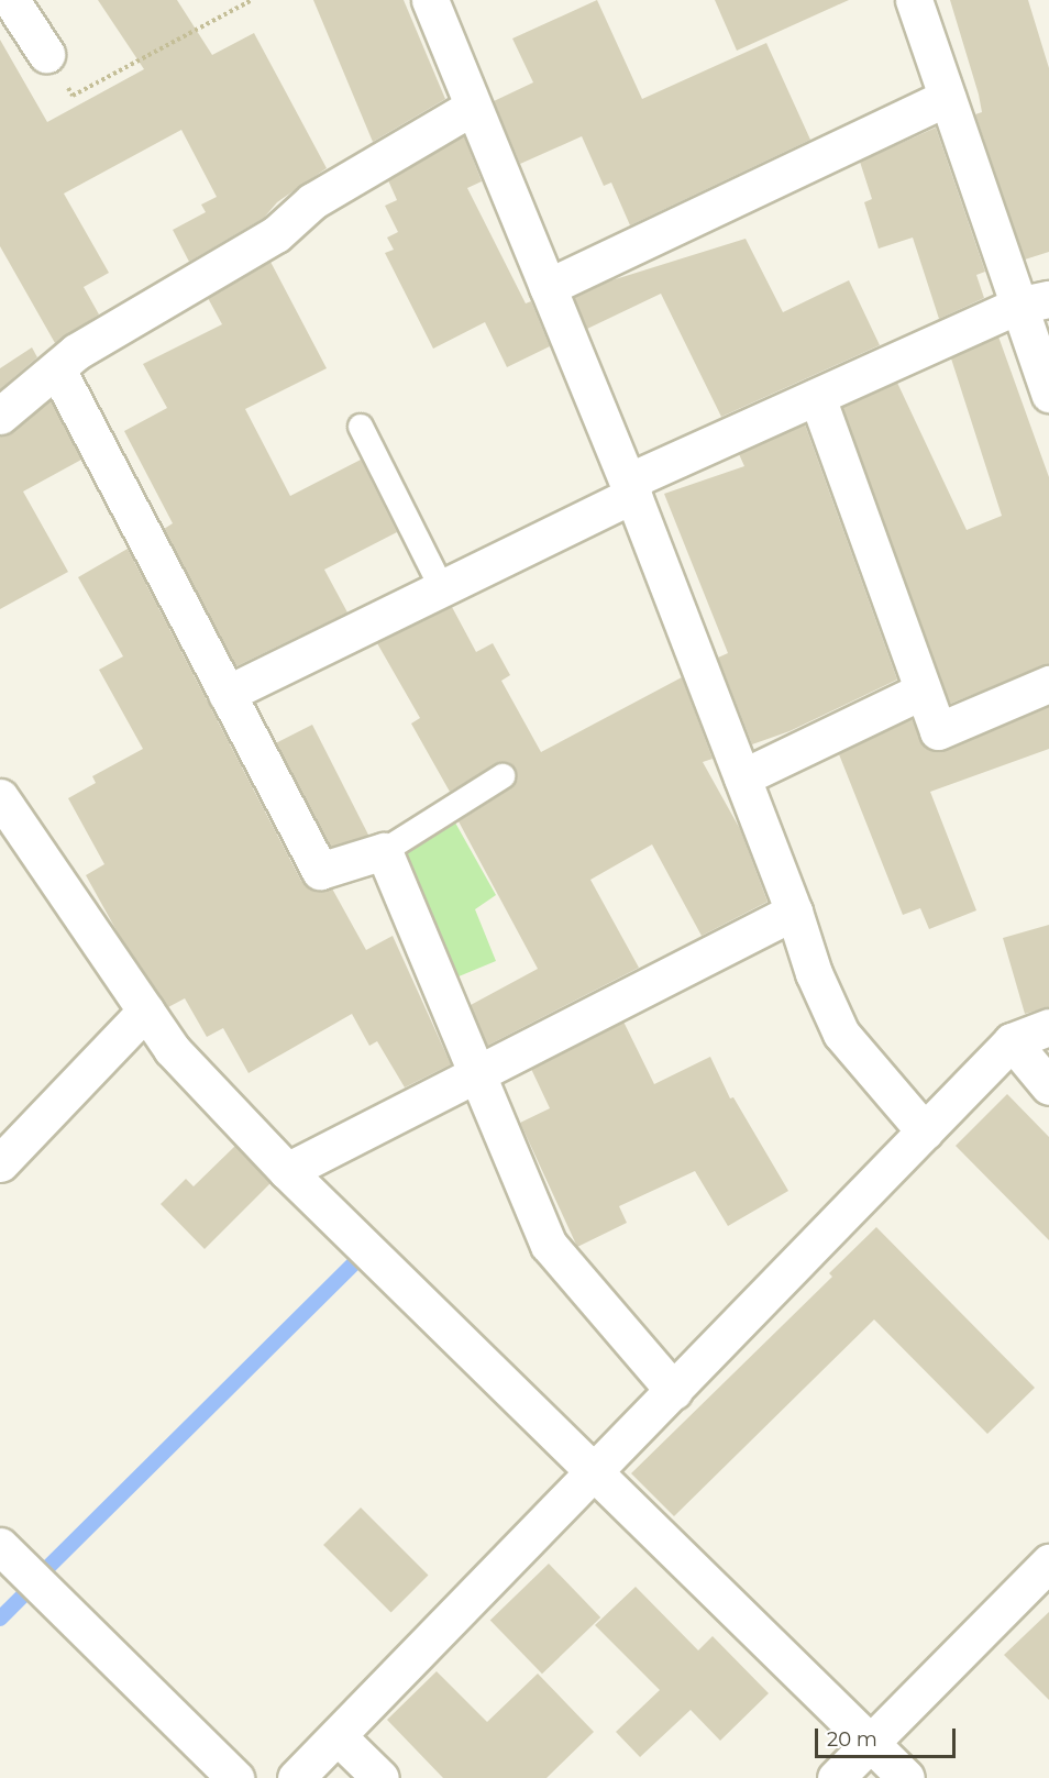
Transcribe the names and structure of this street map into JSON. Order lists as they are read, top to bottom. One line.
{"scale_bar":"20 m"}
